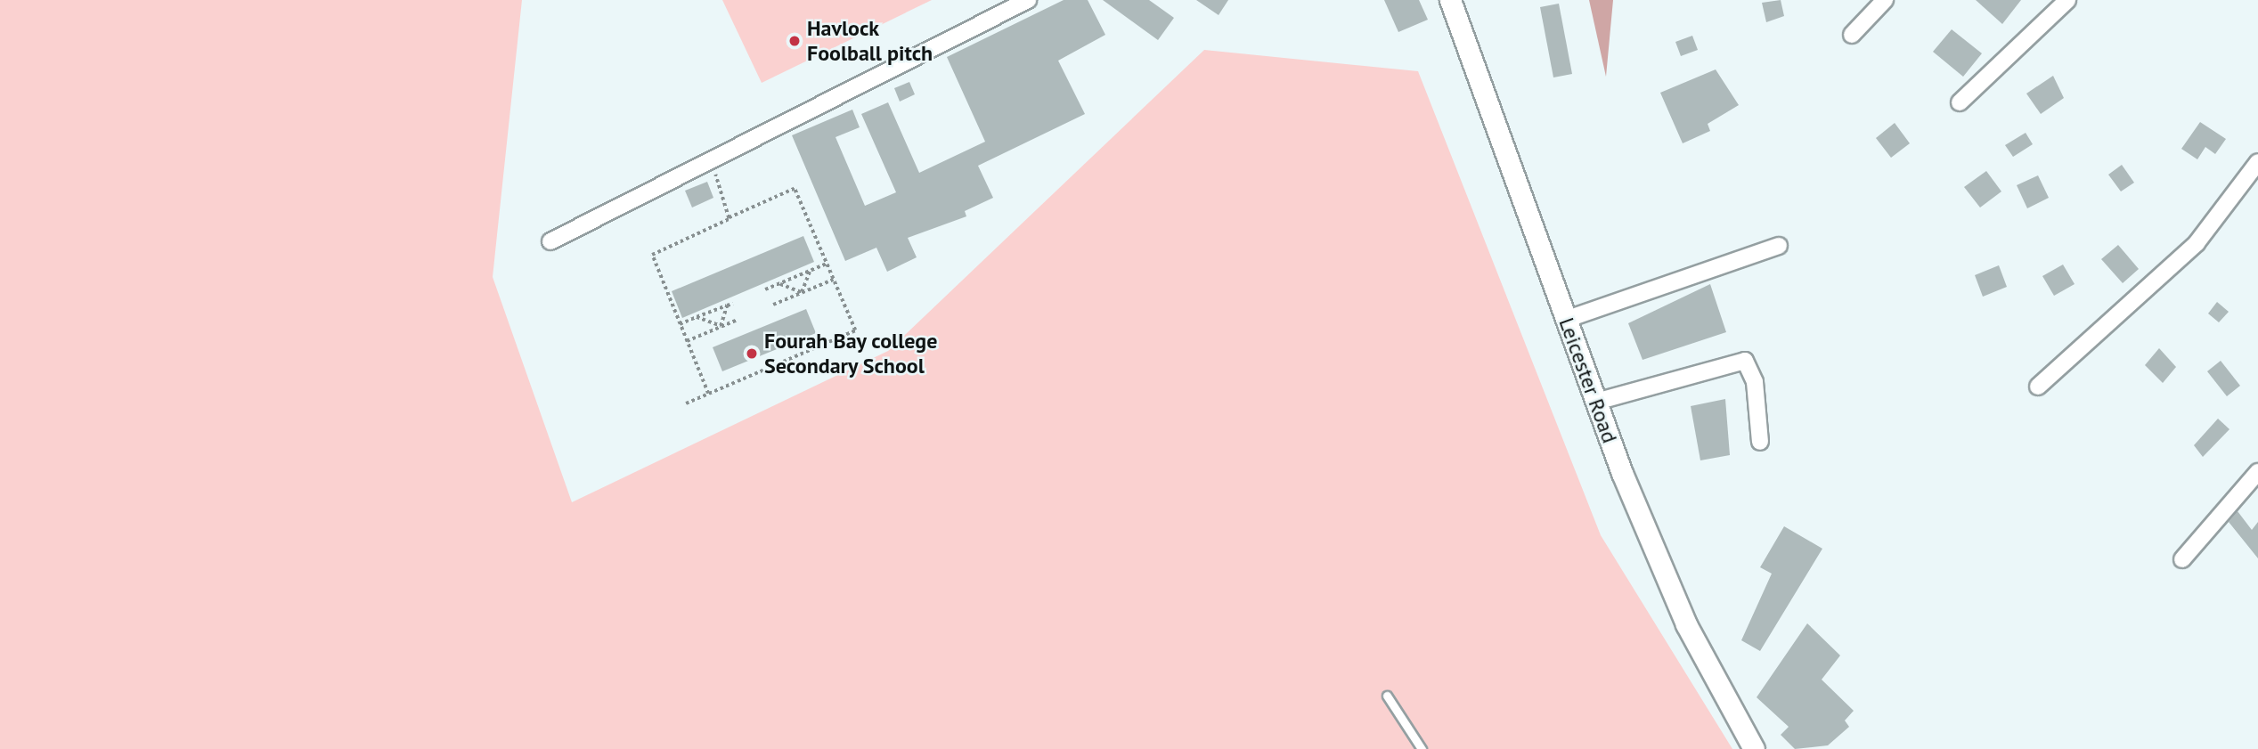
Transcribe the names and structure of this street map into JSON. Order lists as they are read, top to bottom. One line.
{"streets":{"street":["Leicester Road"]},"places":["Havlock Foolball pitch","Fourah Bay college Secondary School"]}
